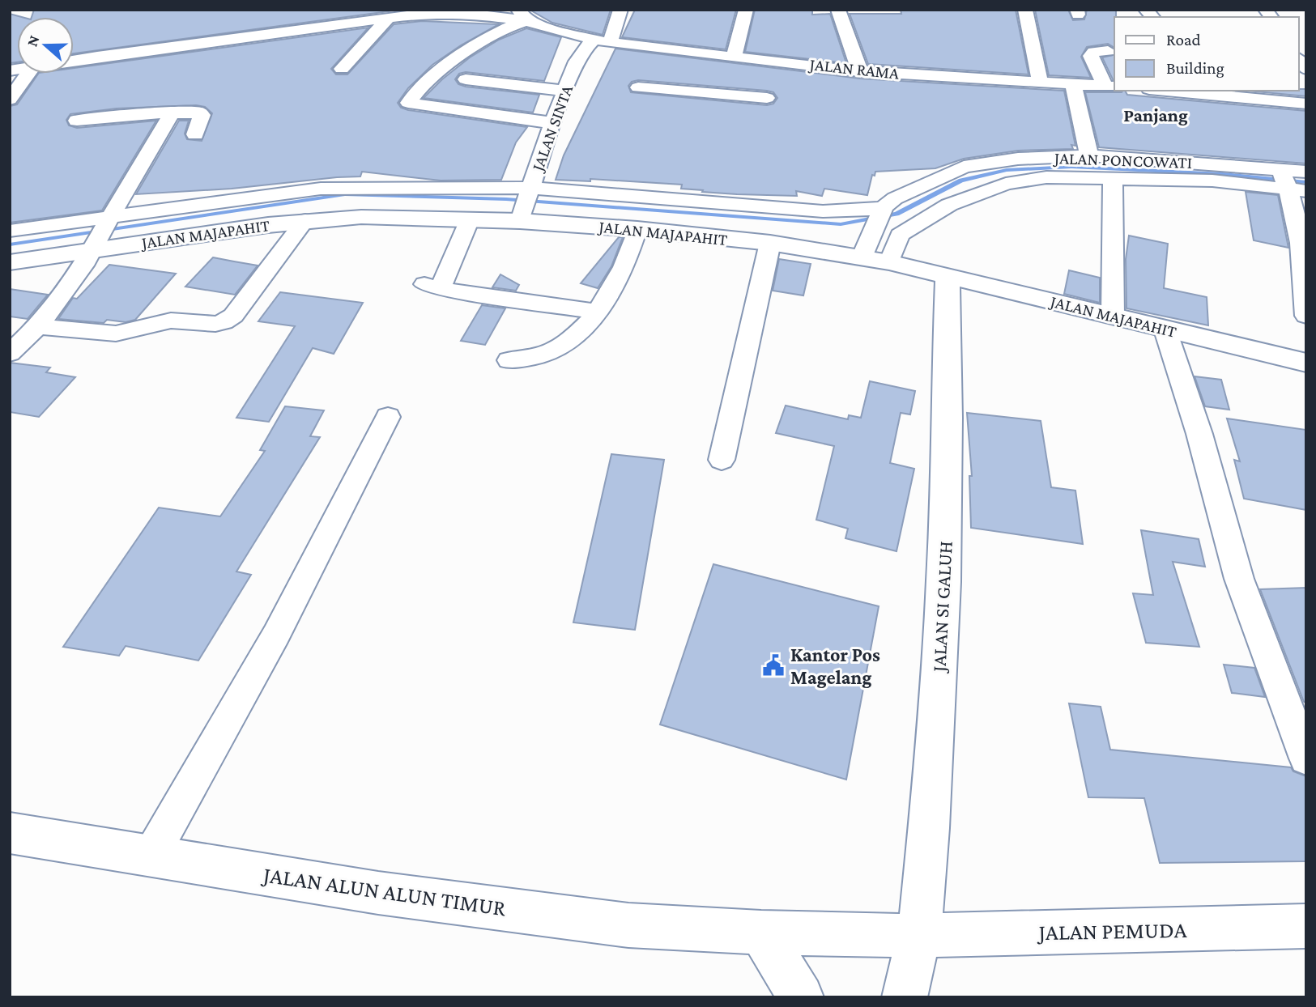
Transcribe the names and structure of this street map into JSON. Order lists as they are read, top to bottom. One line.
{"streets":{"street":["JALAN RAMA","JALAN SINTA","JALAN PONCOWATI","JALAN MAJAPAHIT","JALAN SI GALUH","JALAN ALUN ALUN TIMUR","JALAN PEMUDA"]},"crossings":[["JALAN RAMA","JALAN SINTA"],["JALAN SINTA","JALAN MAJAPAHIT"],["JALAN MAJAPAHIT","JALAN SI GALUH"],["JALAN SI GALUH","JALAN ALUN ALUN TIMUR"],["JALAN SI GALUH","JALAN PEMUDA"],["JALAN ALUN ALUN TIMUR","JALAN PEMUDA"]],"districts":["Panjang"],"places":{"public building":["Kantor Pos Magelang"]},"legend":["Road","Building"],"north":"left"}
